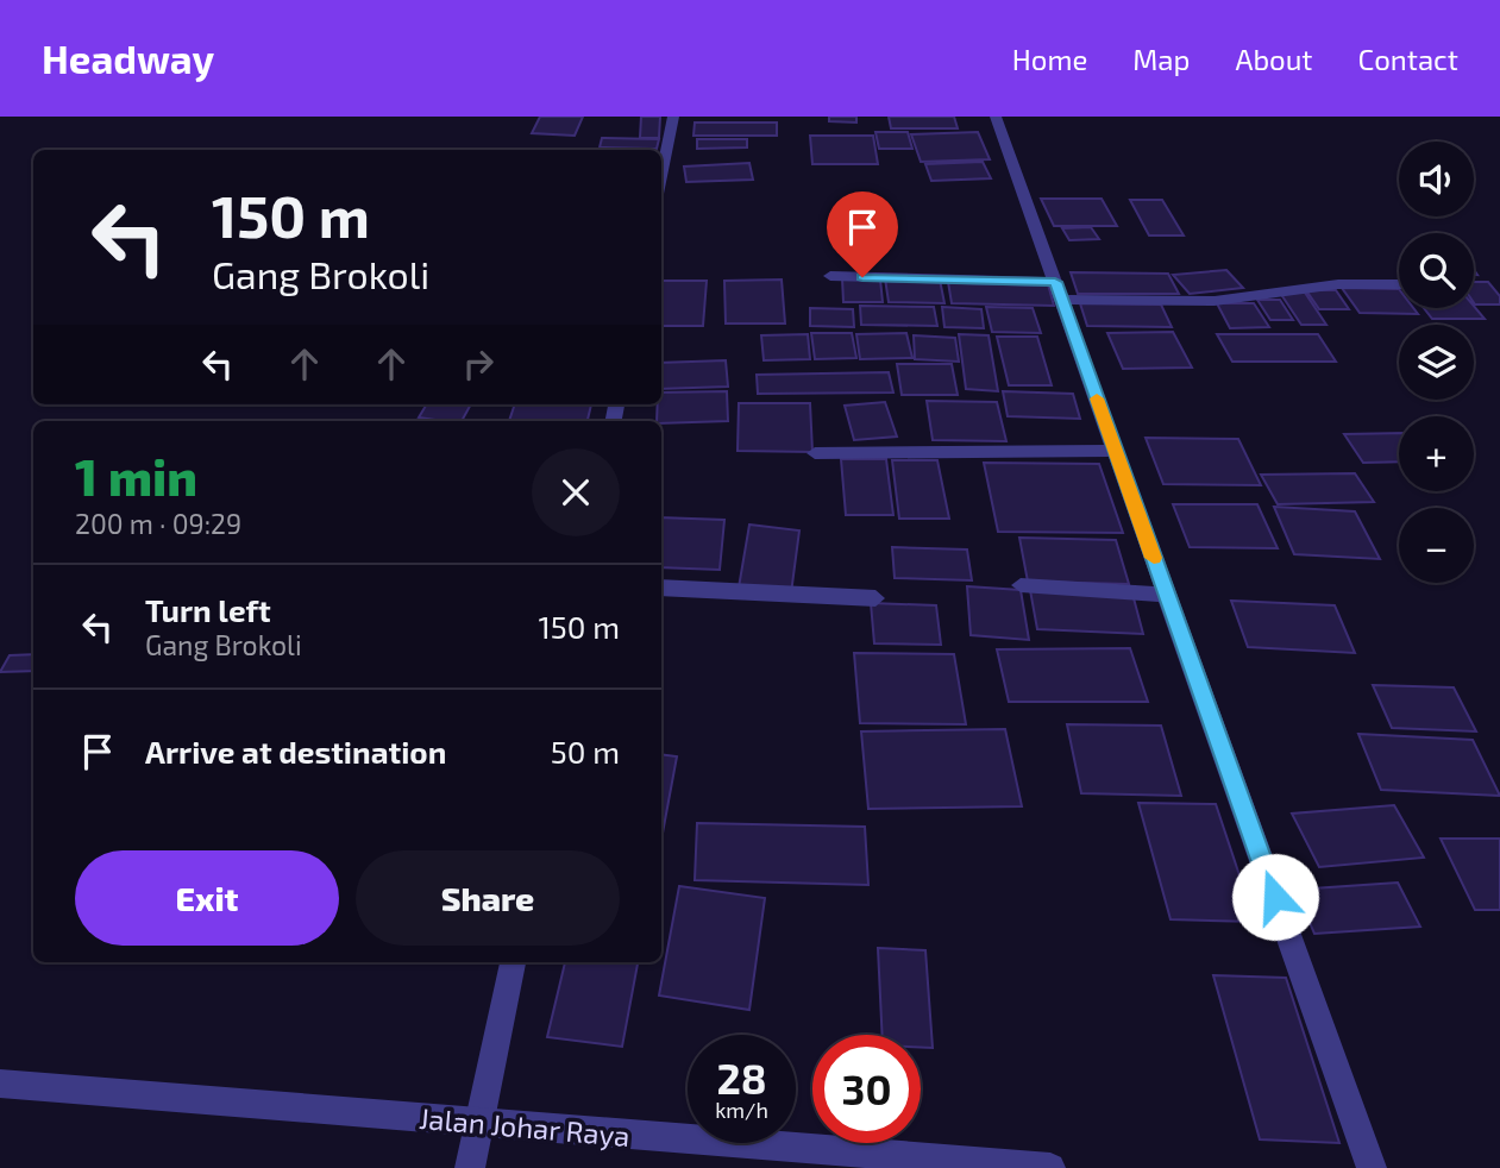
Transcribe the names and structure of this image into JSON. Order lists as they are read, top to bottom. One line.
{"streets":{"street":["Jalan Johar Raya"]},"page":{"header":"Headway","nav":["Home","Map","About","Contact"],"map_buttons":["+","−"],"turn":["150 m","Gang Brokoli"],"heading":["1 min","200 m · 09:29"],"list":[{"name":"Turn left","note":"Gang Brokoli","value":"150 m"},{"name":"Arrive at destination","value":"50 m"}],"buttons":["Exit","Share"],"speed":"28 km/h","limit":"30"}}
